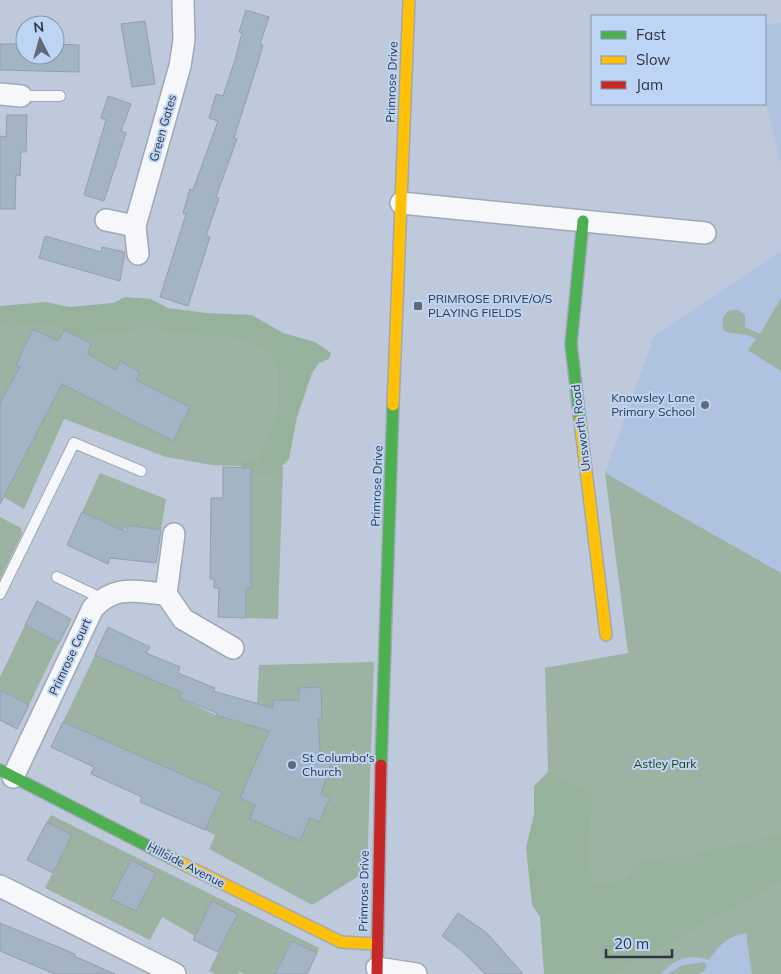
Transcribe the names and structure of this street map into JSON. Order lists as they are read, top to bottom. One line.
{"streets":{"street":["Primrose Drive","Green Gates","Unsworth Road","Primrose Court","Hillside Avenue"]},"crossings":[["Primrose Drive","Hillside Avenue"],["Primrose Court","Hillside Avenue"]],"parks":["Astley Park"],"places":{"transit":["PRIMROSE DRIVE/O/S PLAYING FIELDS"],"other":["Knowsley Lane Primary School","St Columba's Church"]},"legend":["Fast","Slow","Jam"],"scale_bar":"20 m","north":"top"}
